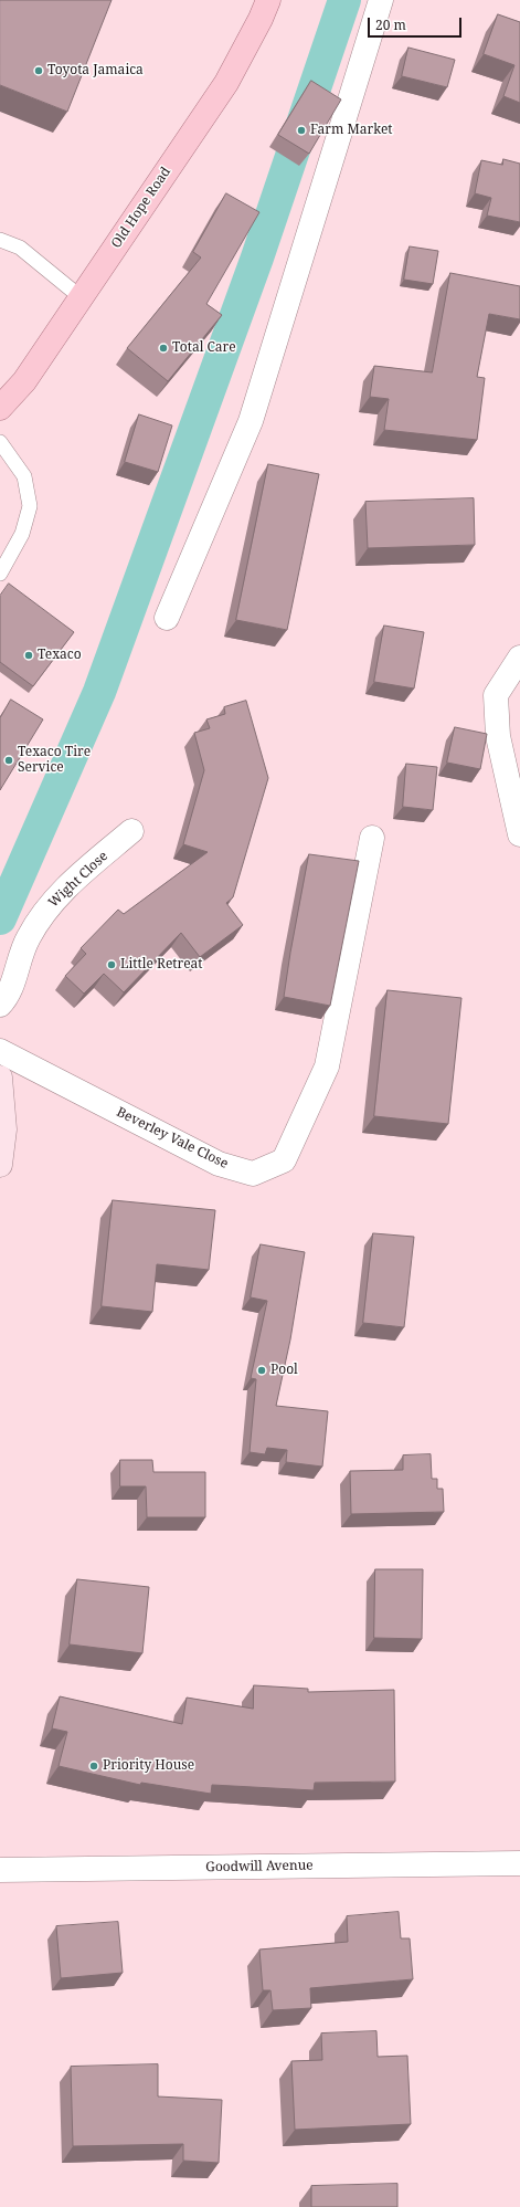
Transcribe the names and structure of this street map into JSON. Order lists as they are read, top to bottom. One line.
{"streets":{"main road":["Old Hope Road"],"street":["Wight Close","Beverley Vale Close","Goodwill Avenue"]},"places":["Toyota Jamaica","Farm Market","Total Care","Texaco","Texaco Tire Service","Little Retreat","Pool","Priority House"],"scale_bar":"20 m"}
